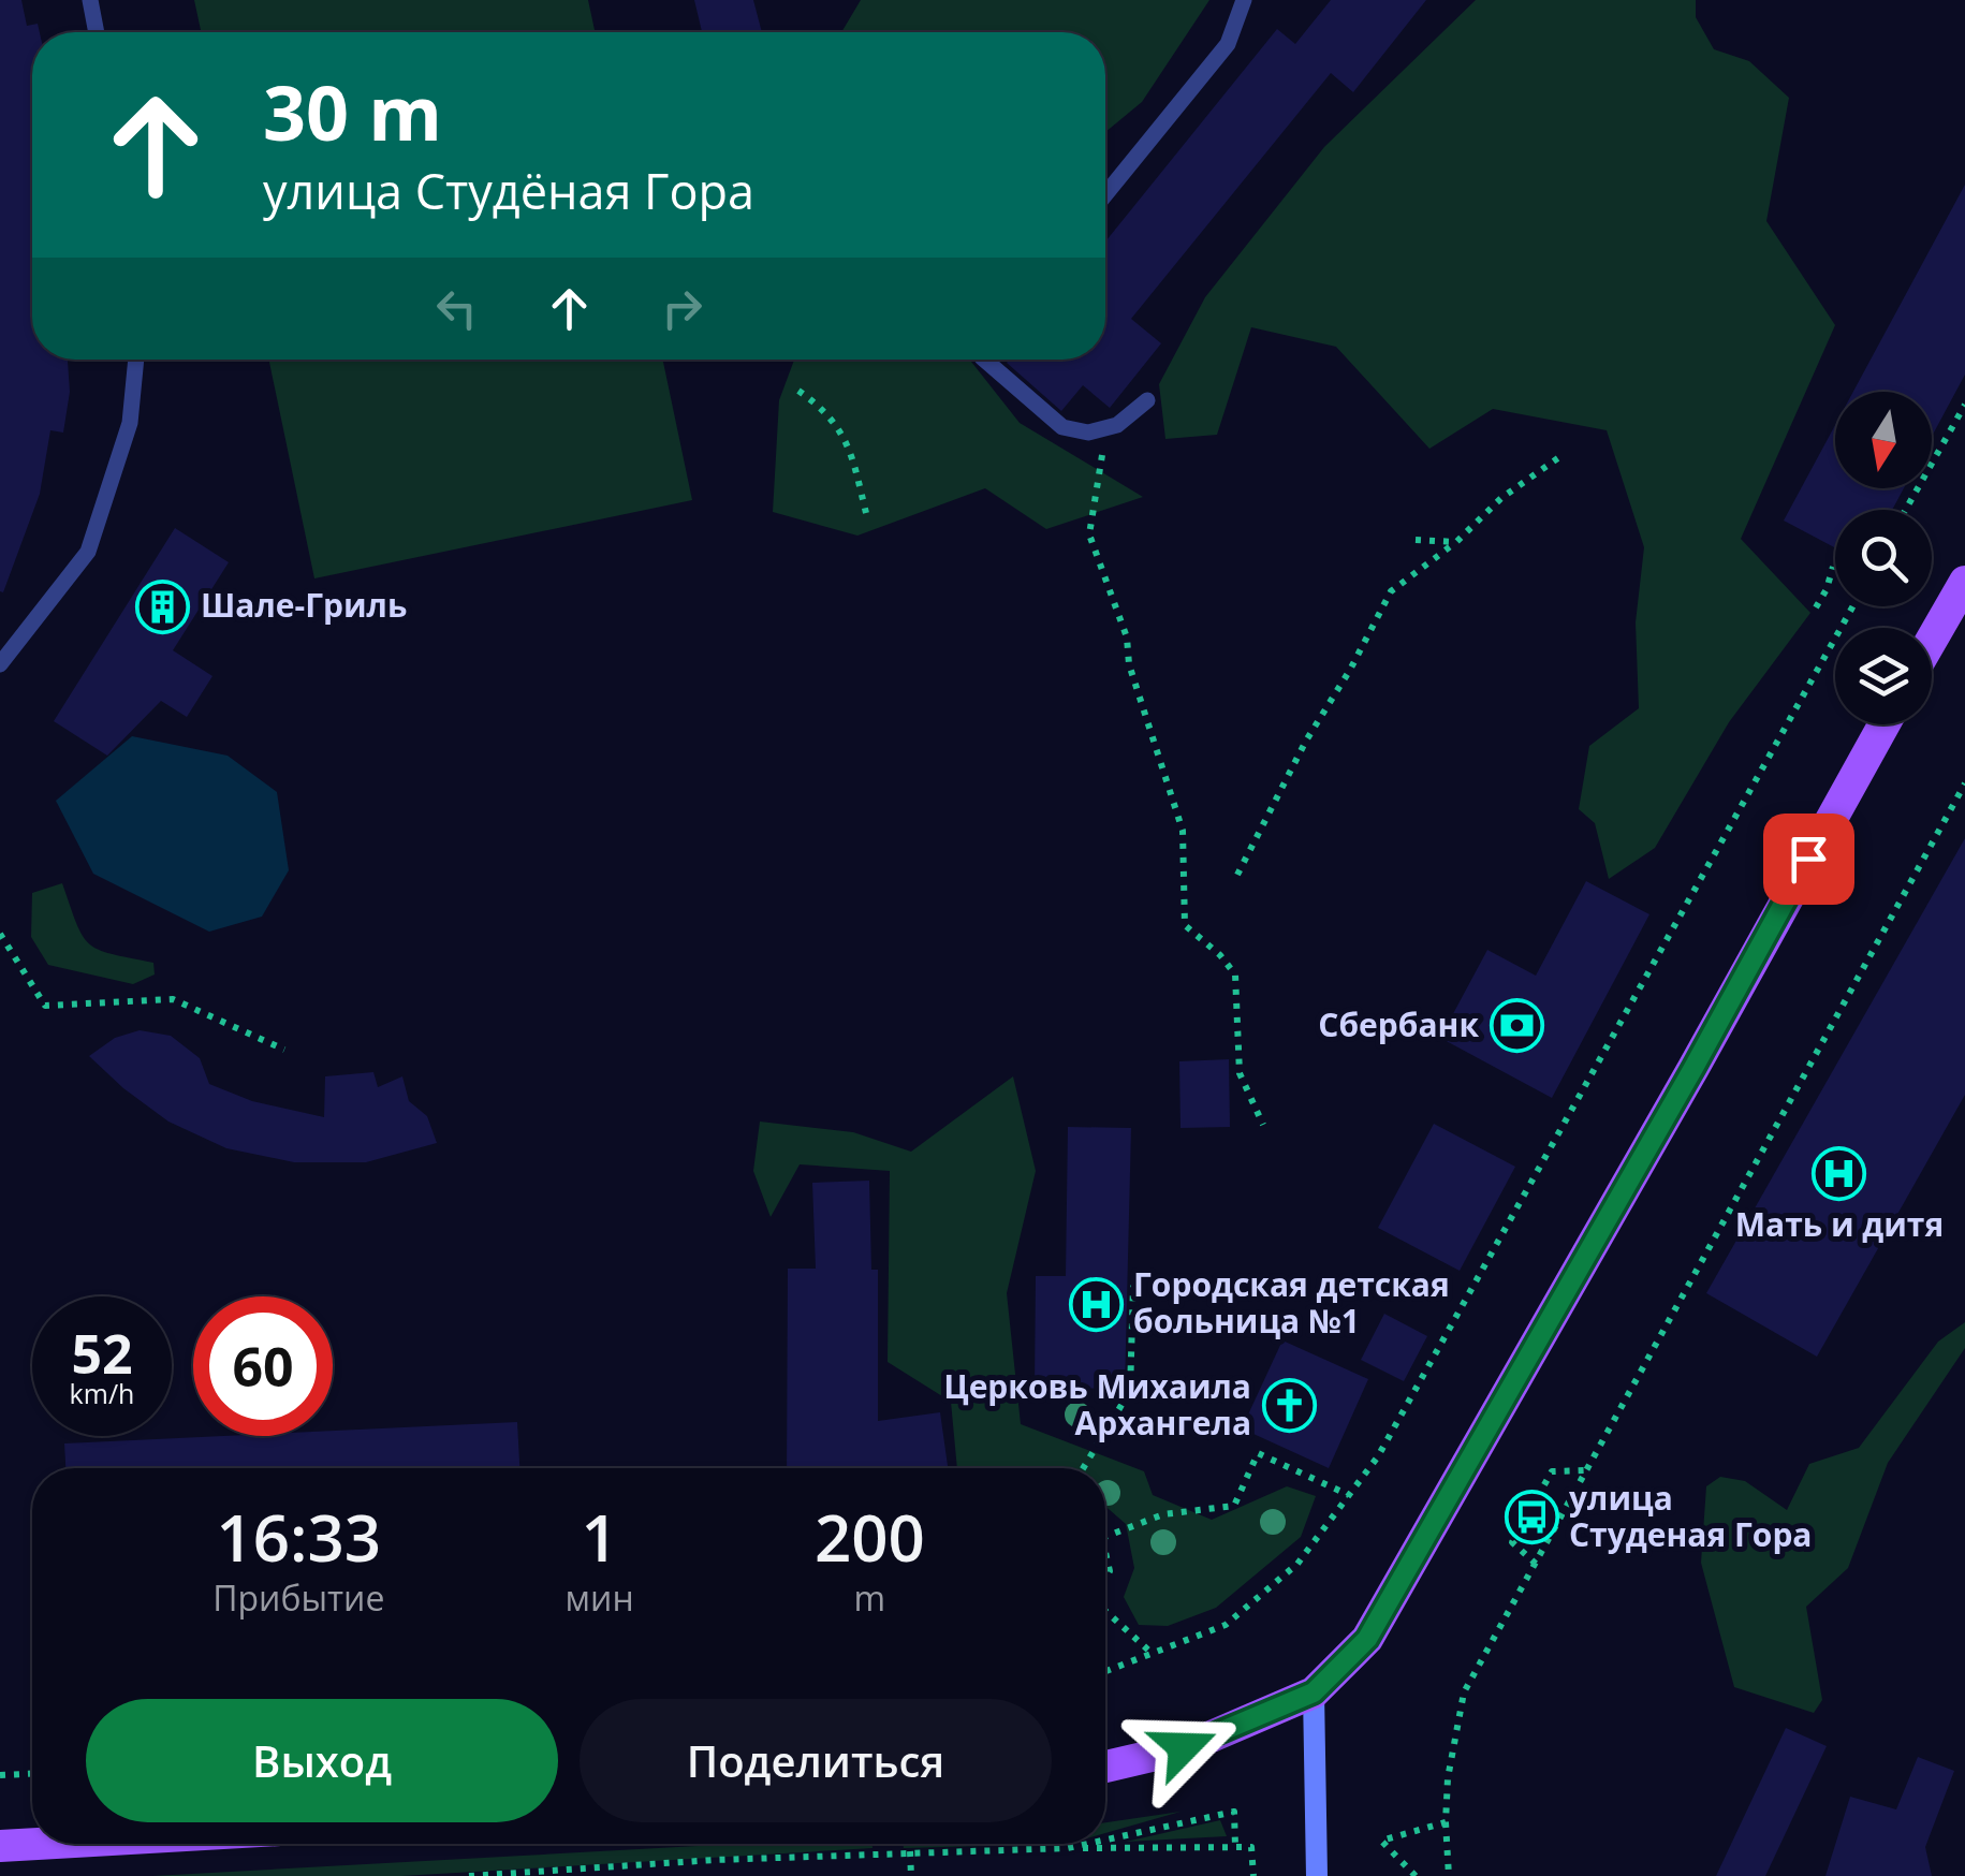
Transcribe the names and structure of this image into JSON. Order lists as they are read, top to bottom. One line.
{"places":{"building":["Шале-Гриль"],"bank":["Сбербанк"],"hospital":["Мать и дитя","Городская детская больница №1"],"church":["Церковь Михаила Архангела"],"bus stop":["улица Студеная Гора"]},"north":"bottom","page":{"turn":["30 m","улица Студёная Гора"],"speed":"52 km/h","limit":"60","eta":["16:33","Прибытие","1","мин","200","m"],"buttons":["Выход","Поделиться"]}}
